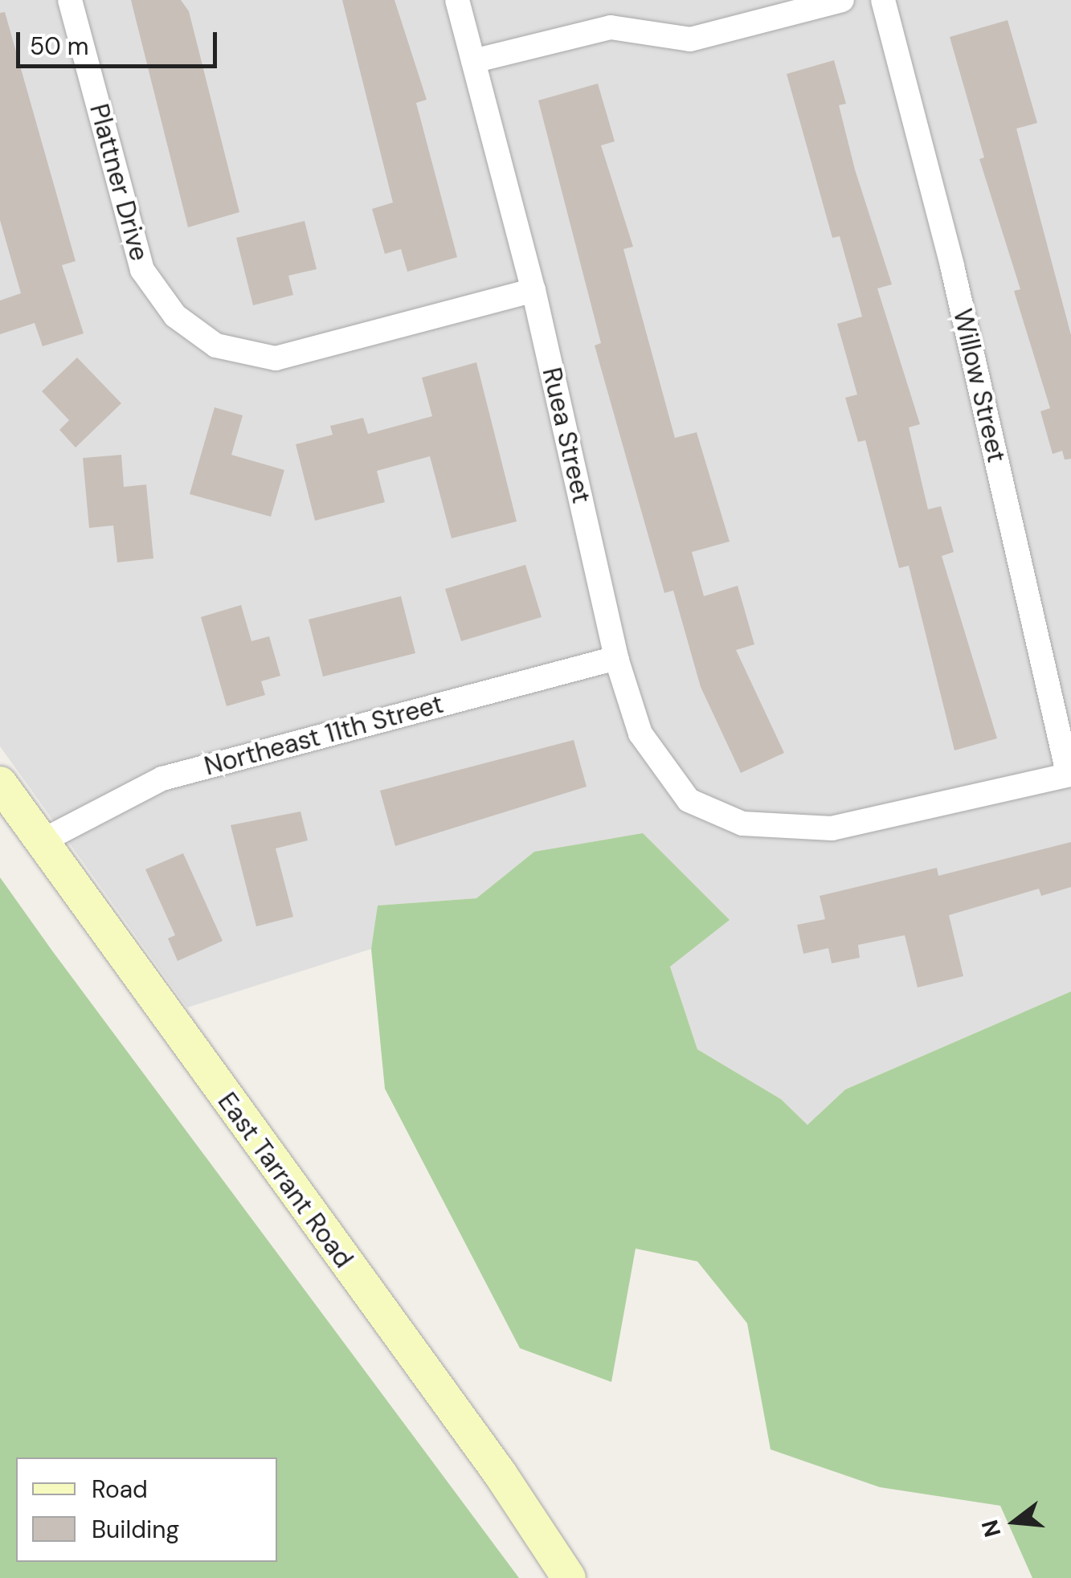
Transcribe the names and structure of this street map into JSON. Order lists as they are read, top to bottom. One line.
{"streets":{"street":["Plattner Drive","Willow Street","Ruea Street","Northeast 11th Street","East Tarrant Road"]},"crossings":[["Plattner Drive","Ruea Street"],["Willow Street","Ruea Street"],["Ruea Street","Northeast 11th Street"],["Northeast 11th Street","East Tarrant Road"]],"legend":["Road","Building"],"scale_bar":"50 m","north":"left"}
